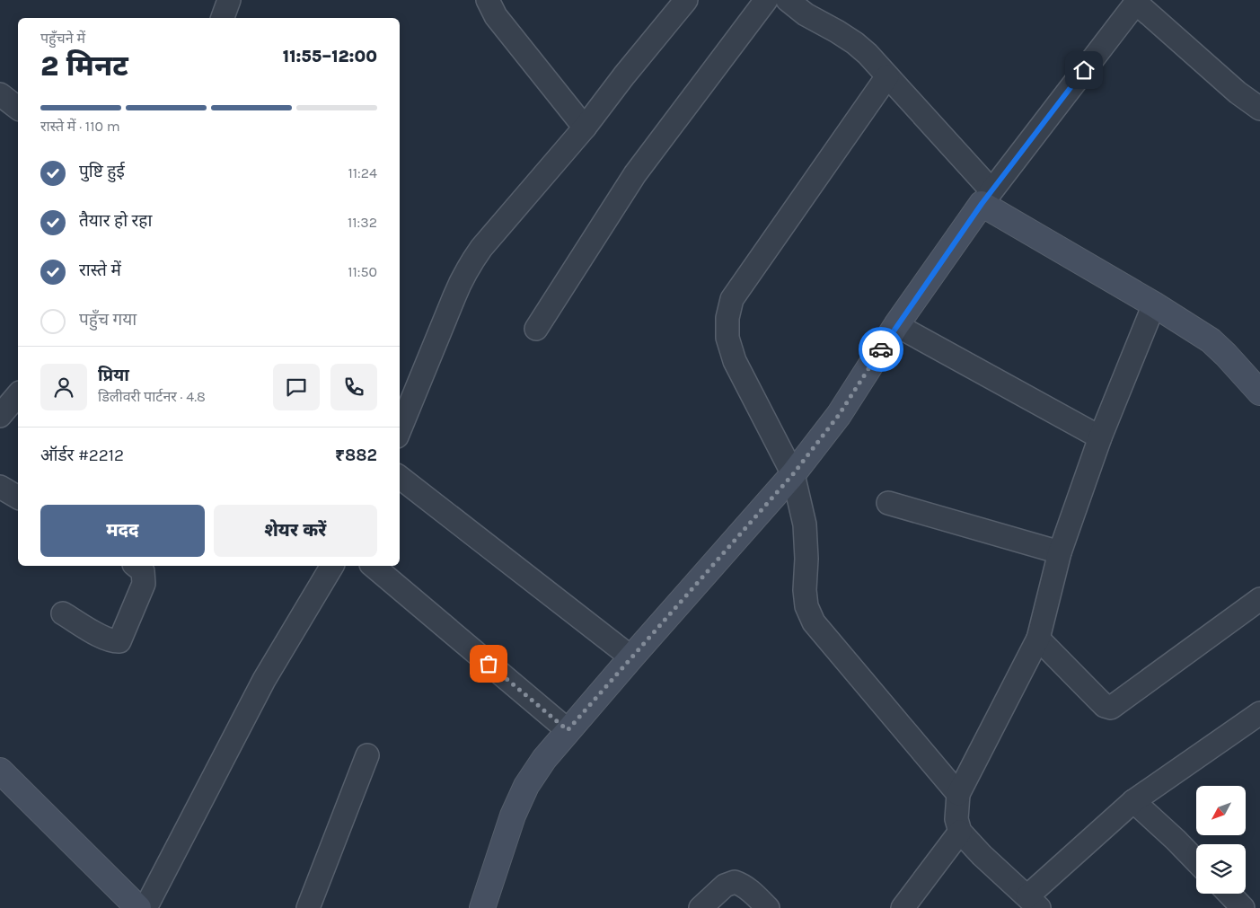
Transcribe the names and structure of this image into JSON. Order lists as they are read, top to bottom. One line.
{"north":"bottom left","page":{"heading":["2 मिनट","पहुँचने में","11:55–12:00"],"panel":["प्रिया","डिलीवरी पार्टनर · 4.8","ऑर्डर #2212","₹882"],"bar":"रास्ते में · 110 m","list":[["पुष्टि हुई","11:24"],["तैयार हो रहा","11:32"],["रास्ते में","11:50"],"पहुँच गया"],"buttons":["मदद","शेयर करें"]}}
